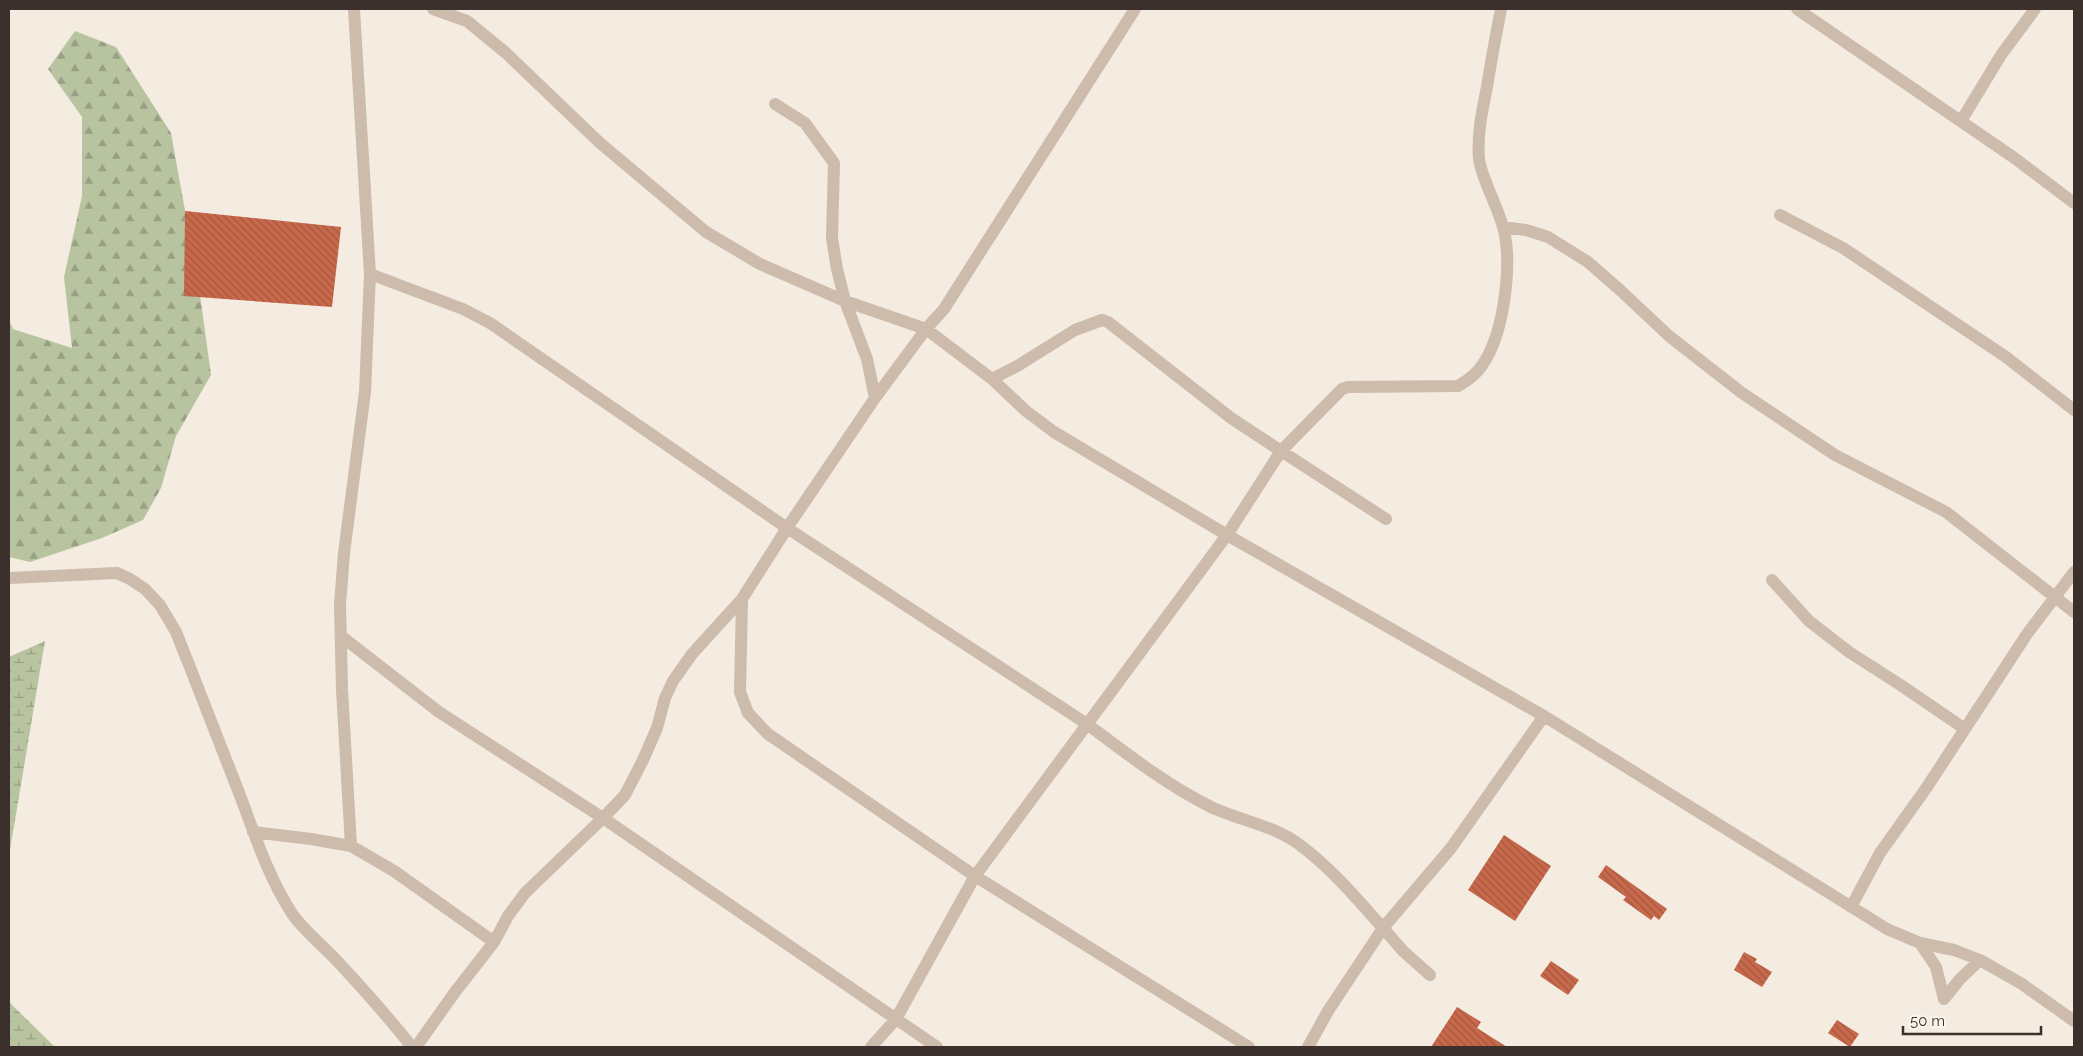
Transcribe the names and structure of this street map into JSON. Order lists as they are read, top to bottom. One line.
{"scale_bar":"50 m"}
